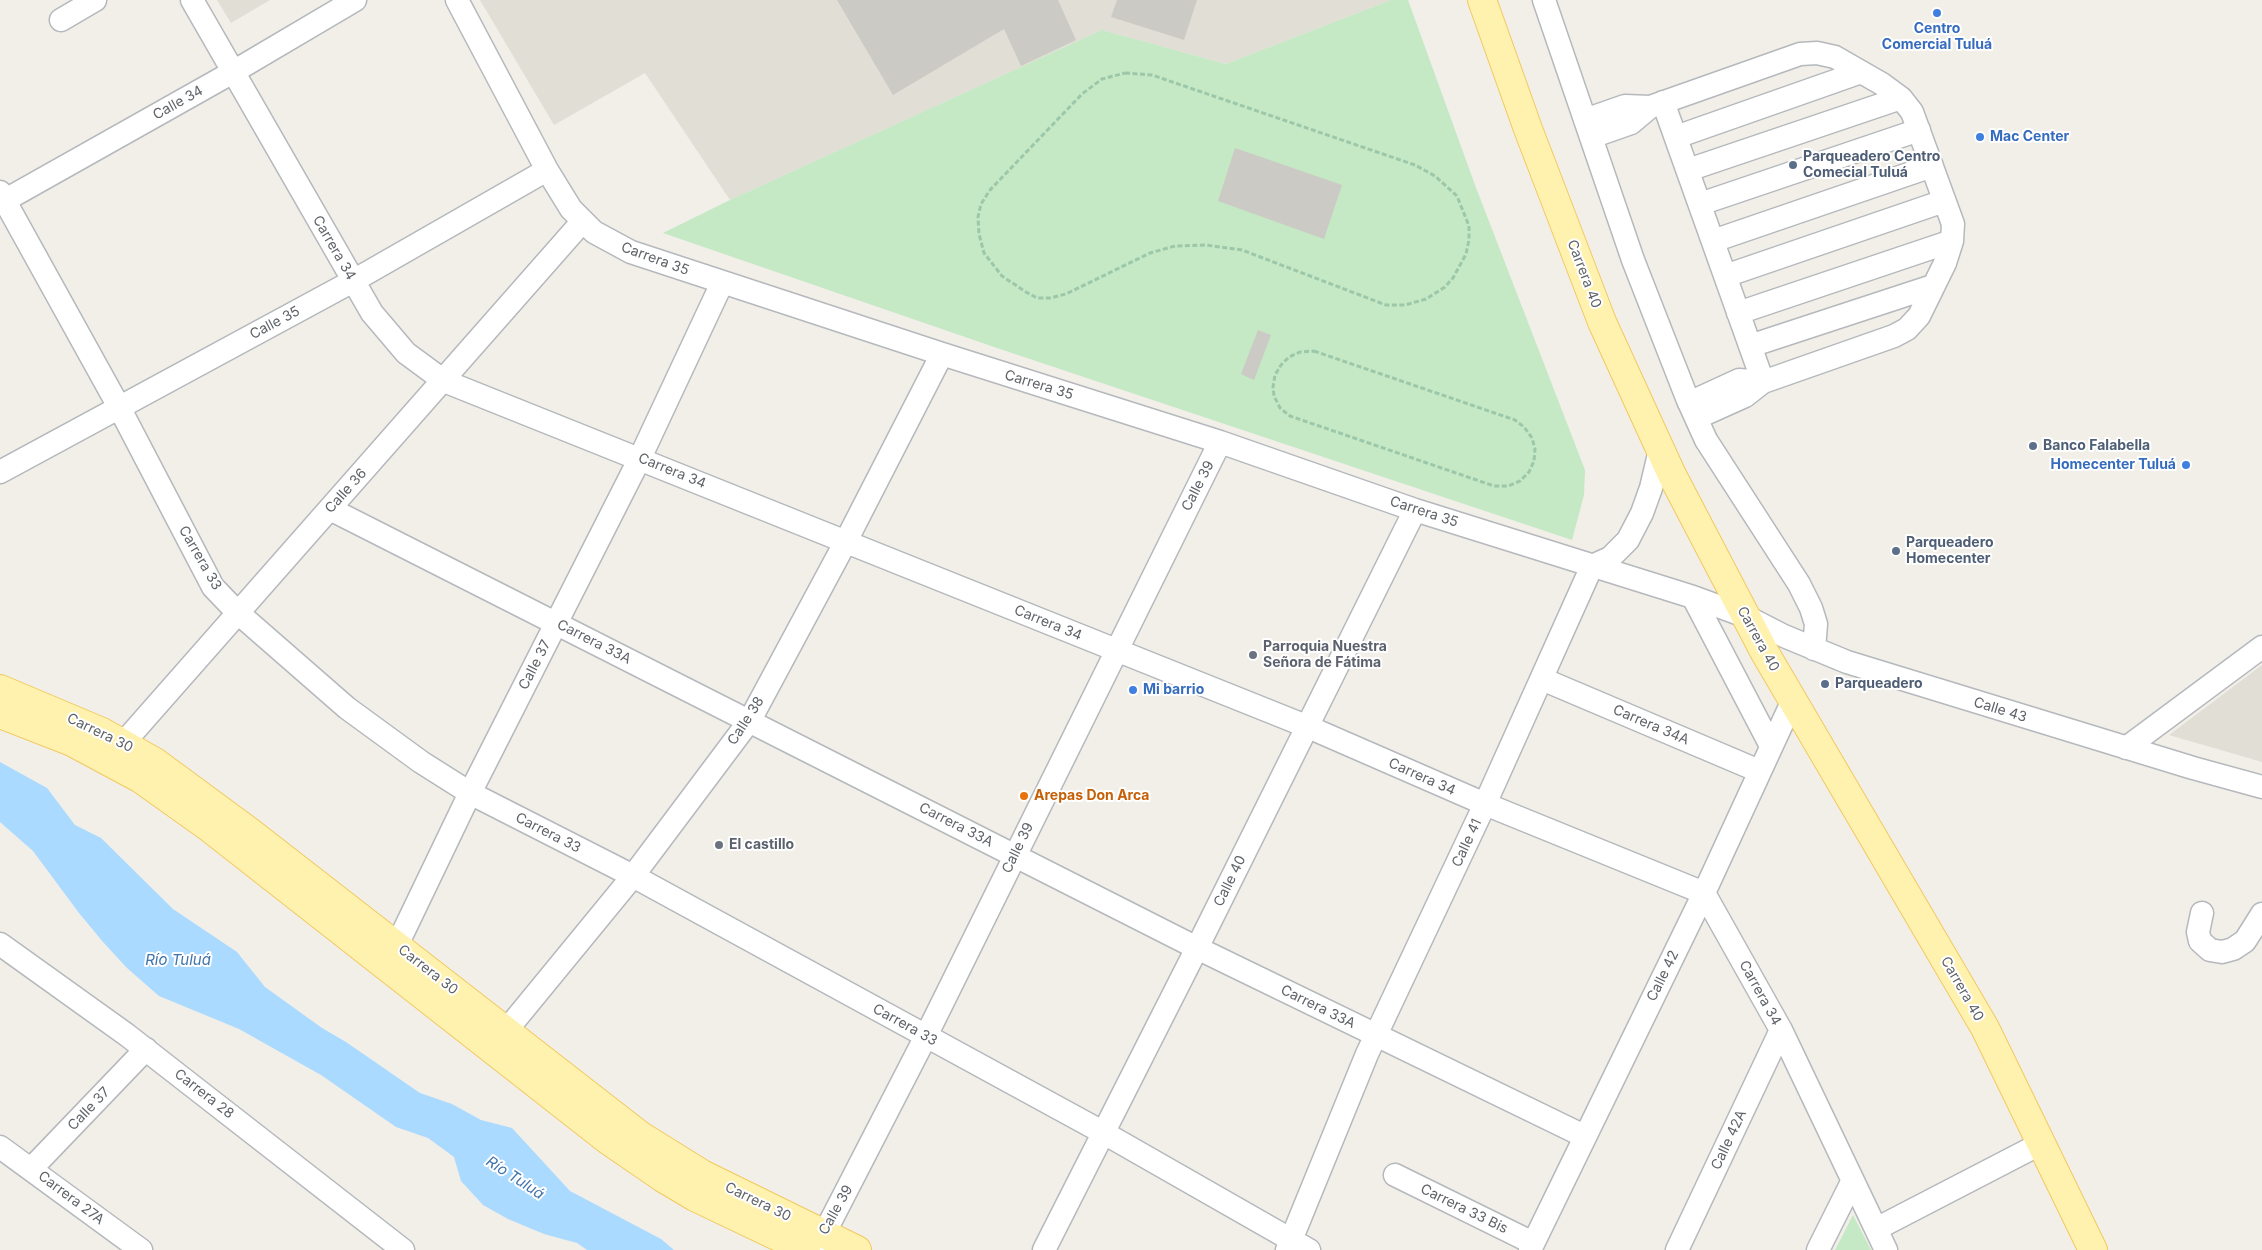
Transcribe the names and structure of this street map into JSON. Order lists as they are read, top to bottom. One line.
{"streets":{"main road":["Carrera 40","Carrera 30"],"street":["Calle 34","Carrera 34","Carrera 35","Calle 35","Calle 39","Calle 36","Carrera 33","Carrera 33A","Calle 37","Calle 43","Calle 38","Carrera 34A","Calle 41","Calle 40","Calle 42","Carrera 28","Calle 42A","Carrera 27A","Carrera 33 Bis"]},"crossings":[["Calle 34","Carrera 34"],["Calle 34","Carrera 33"],["Carrera 34","Calle 35"],["Carrera 34","Calle 39"],["Carrera 34","Calle 36"],["Carrera 34","Calle 37"],["Carrera 34","Calle 38"],["Carrera 34","Calle 41"],["Carrera 34","Calle 40"],["Carrera 34","Calle 42"],["Carrera 34","Calle 42A"],["Carrera 35","Carrera 40"],["Carrera 35","Calle 35"],["Carrera 35","Calle 39"],["Carrera 35","Calle 36"],["Carrera 35","Calle 37"],["Carrera 35","Calle 43"],["Carrera 35","Calle 38"],["Carrera 35","Calle 41"],["Carrera 35","Calle 40"],["Carrera 40","Calle 43"],["Carrera 40","Calle 42"],["Calle 35","Carrera 33"],["Calle 39","Carrera 33"],["Calle 39","Carrera 33A"],["Calle 39","Carrera 30"],["Calle 36","Carrera 33"],["Calle 36","Carrera 33A"],["Calle 36","Carrera 30"],["Carrera 33","Calle 37"],["Carrera 33","Calle 38"],["Carrera 33","Calle 41"],["Carrera 33","Calle 40"],["Carrera 33A","Calle 37"],["Carrera 33A","Calle 38"],["Carrera 33A","Calle 41"],["Carrera 33A","Calle 40"],["Carrera 33A","Calle 42"],["Calle 37","Carrera 30"],["Calle 37","Carrera 28"],["Calle 37","Carrera 27A"],["Calle 38","Carrera 30"],["Carrera 34A","Calle 41"],["Carrera 34A","Calle 42"],["Calle 42","Carrera 33 Bis"]],"water":["Río Tuluá"],"places":["Centro Comercial Tuluá","Mac Center","Parqueadero Centro Comecial Tuluá","Banco Falabella","Homecenter Tuluá","Parqueadero Homecenter","Parroquia Nuestra Señora de Fátima","Parqueadero","Mi barrio","Arepas Don Arca","El castillo"]}
